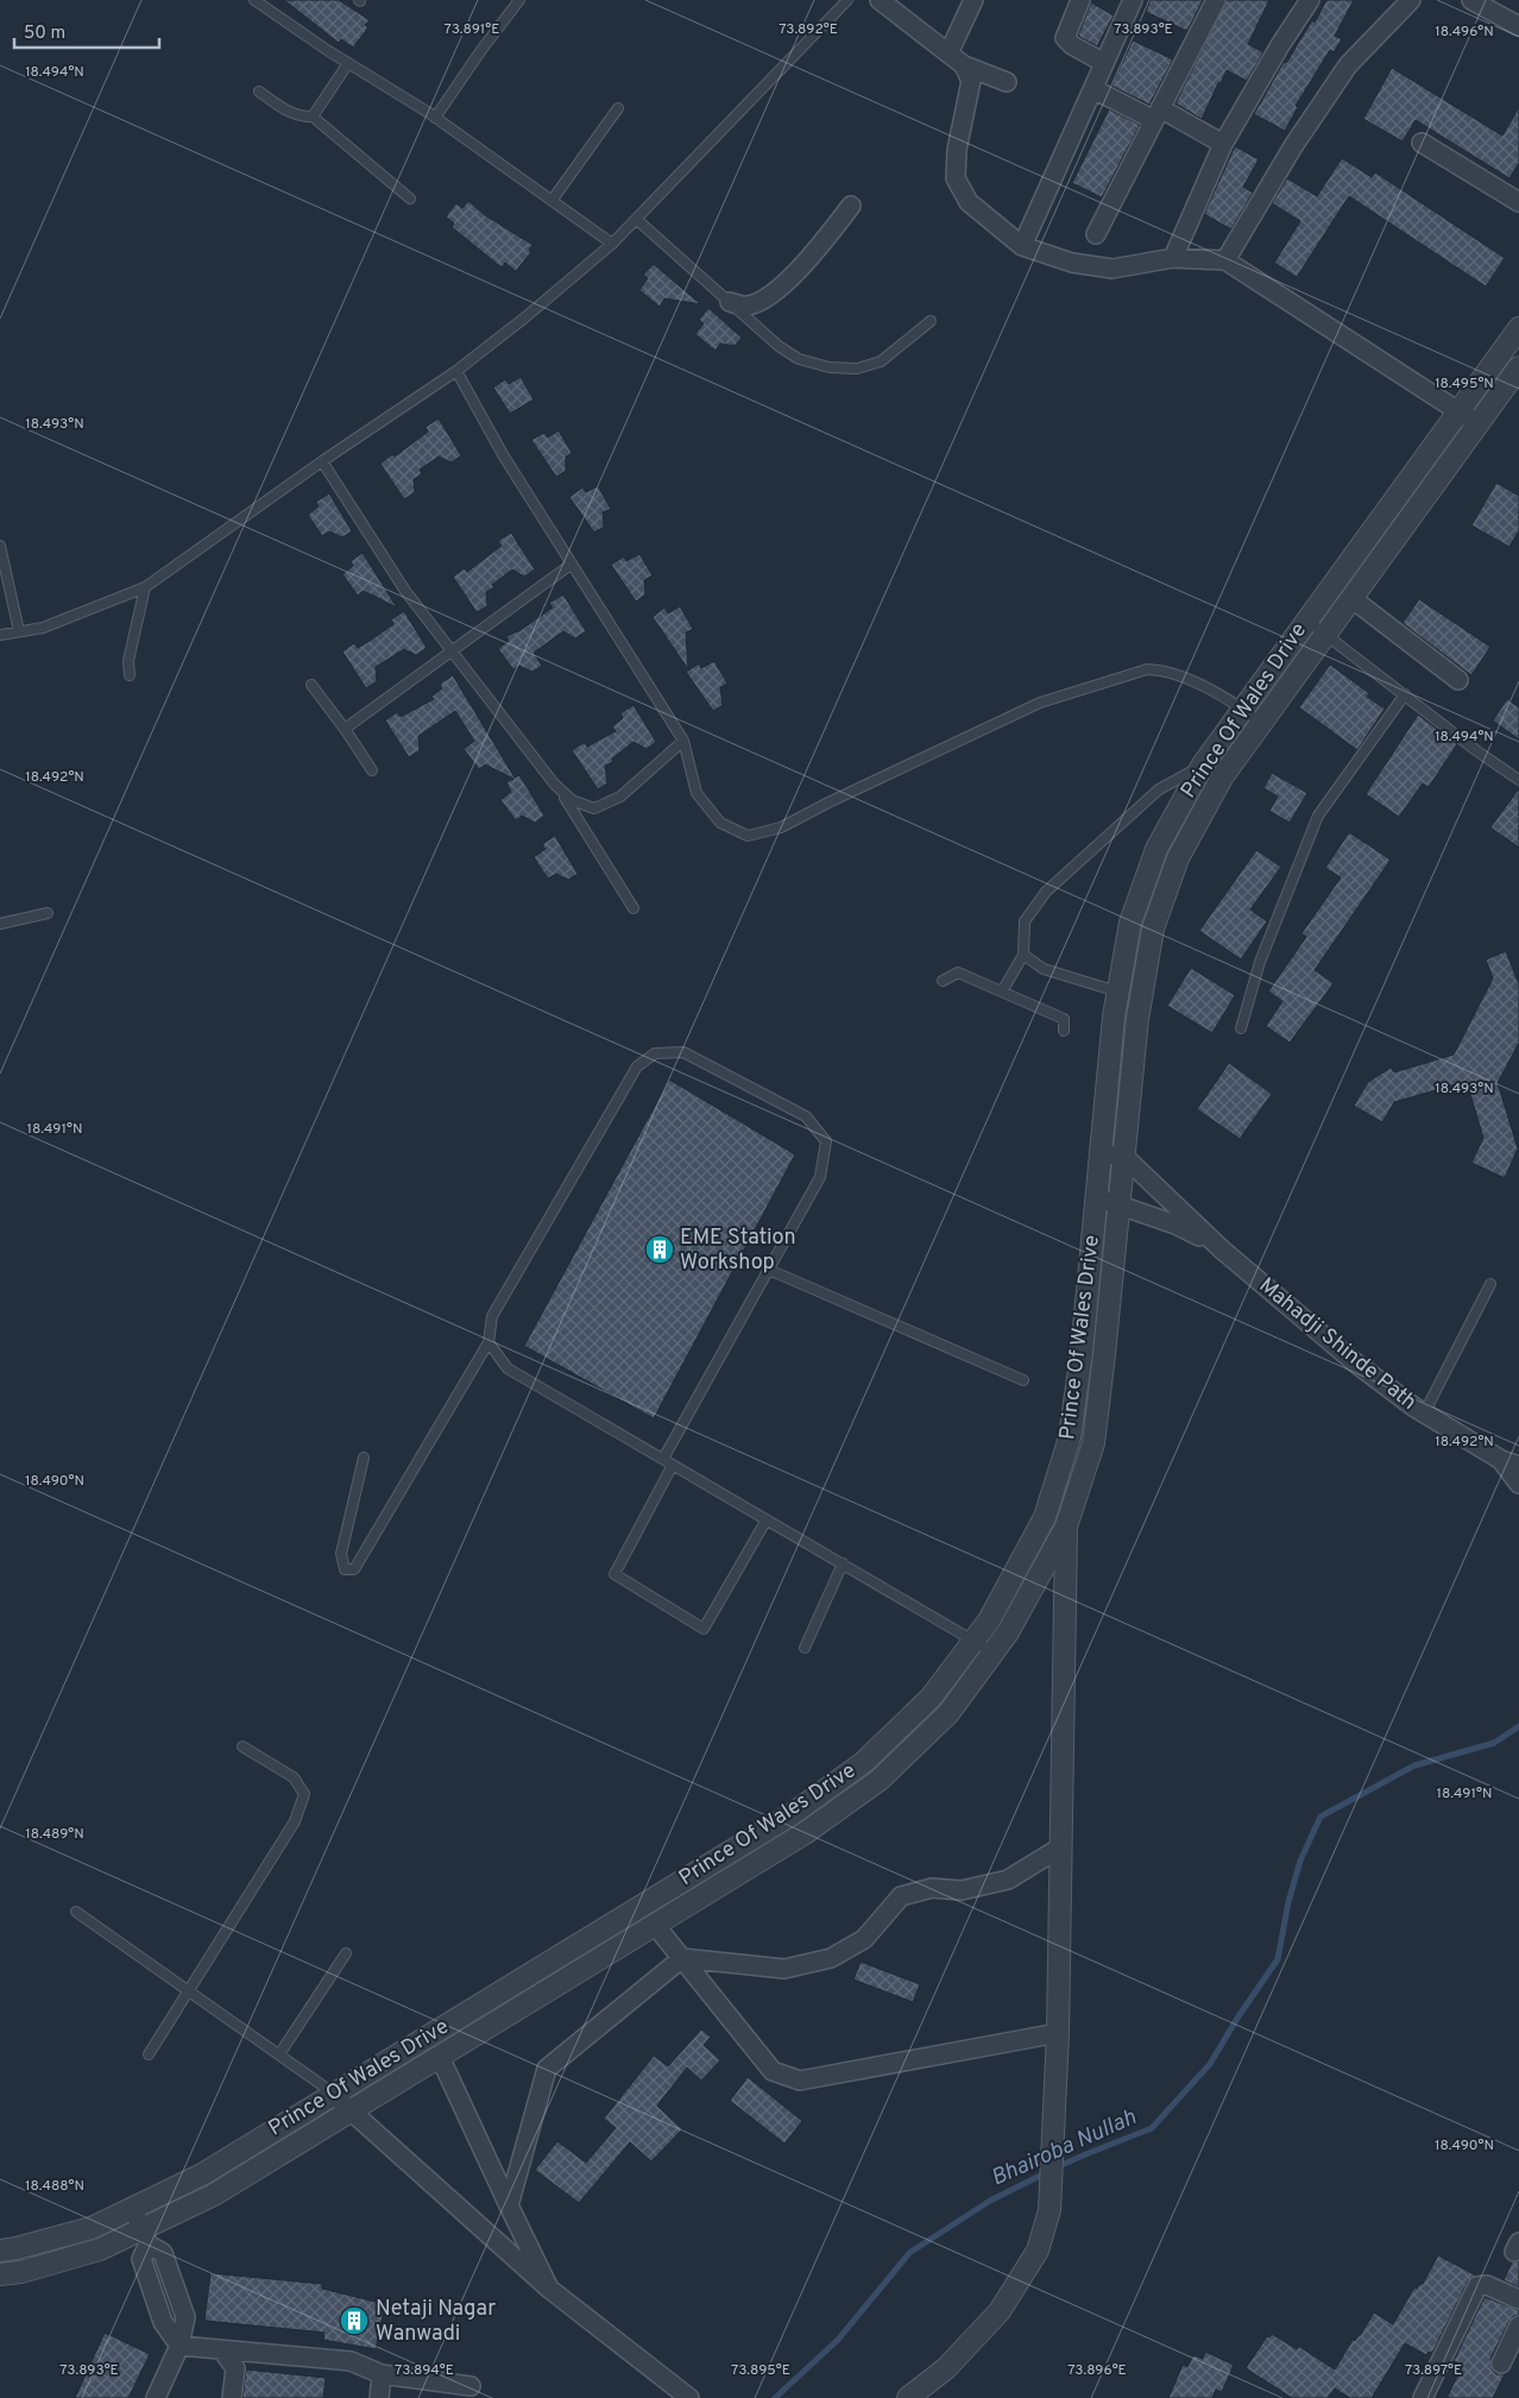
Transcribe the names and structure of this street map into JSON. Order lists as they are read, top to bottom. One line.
{"streets":{"street":["Prince Of Wales Drive","Mahadji Shinde Path"]},"crossings":[["Prince Of Wales Drive","Mahadji Shinde Path"]],"water":["Bhairoba Nullah"],"places":{"building":["EME Station Workshop","Netaji Nagar Wanwadi"]},"scale_bar":"50 m","coordinates":["73.891°E","73.893°E","73.892°E","18.496°N","18.494°N","18.495°N","18.493°N","18.492°N","18.491°N","18.490°N","18.489°N","18.488°N","73.894°E","73.895°E","73.896°E","73.897°E"]}
